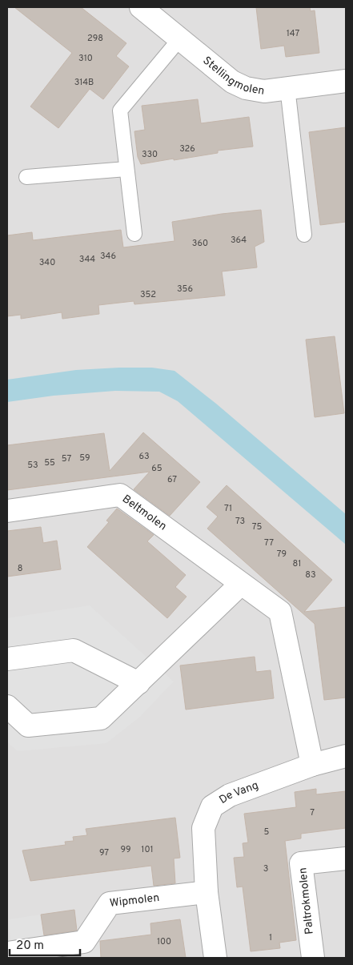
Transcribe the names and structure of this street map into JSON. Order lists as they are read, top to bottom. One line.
{"streets":{"street":["Stellingmolen","Beltmolen","De Vang","Paltrokmolen","Wipmolen"]},"crossings":[["Beltmolen","De Vang"],["De Vang","Wipmolen"]],"house_numbers":["147","298","310","314B","326","330","364","360","346","344","340","356","352","63","59","57","55","53","65","67","71","73","75","77","79","81","8","83","7","5","99","101","97","3","1","100"],"scale_bar":"20 m"}
